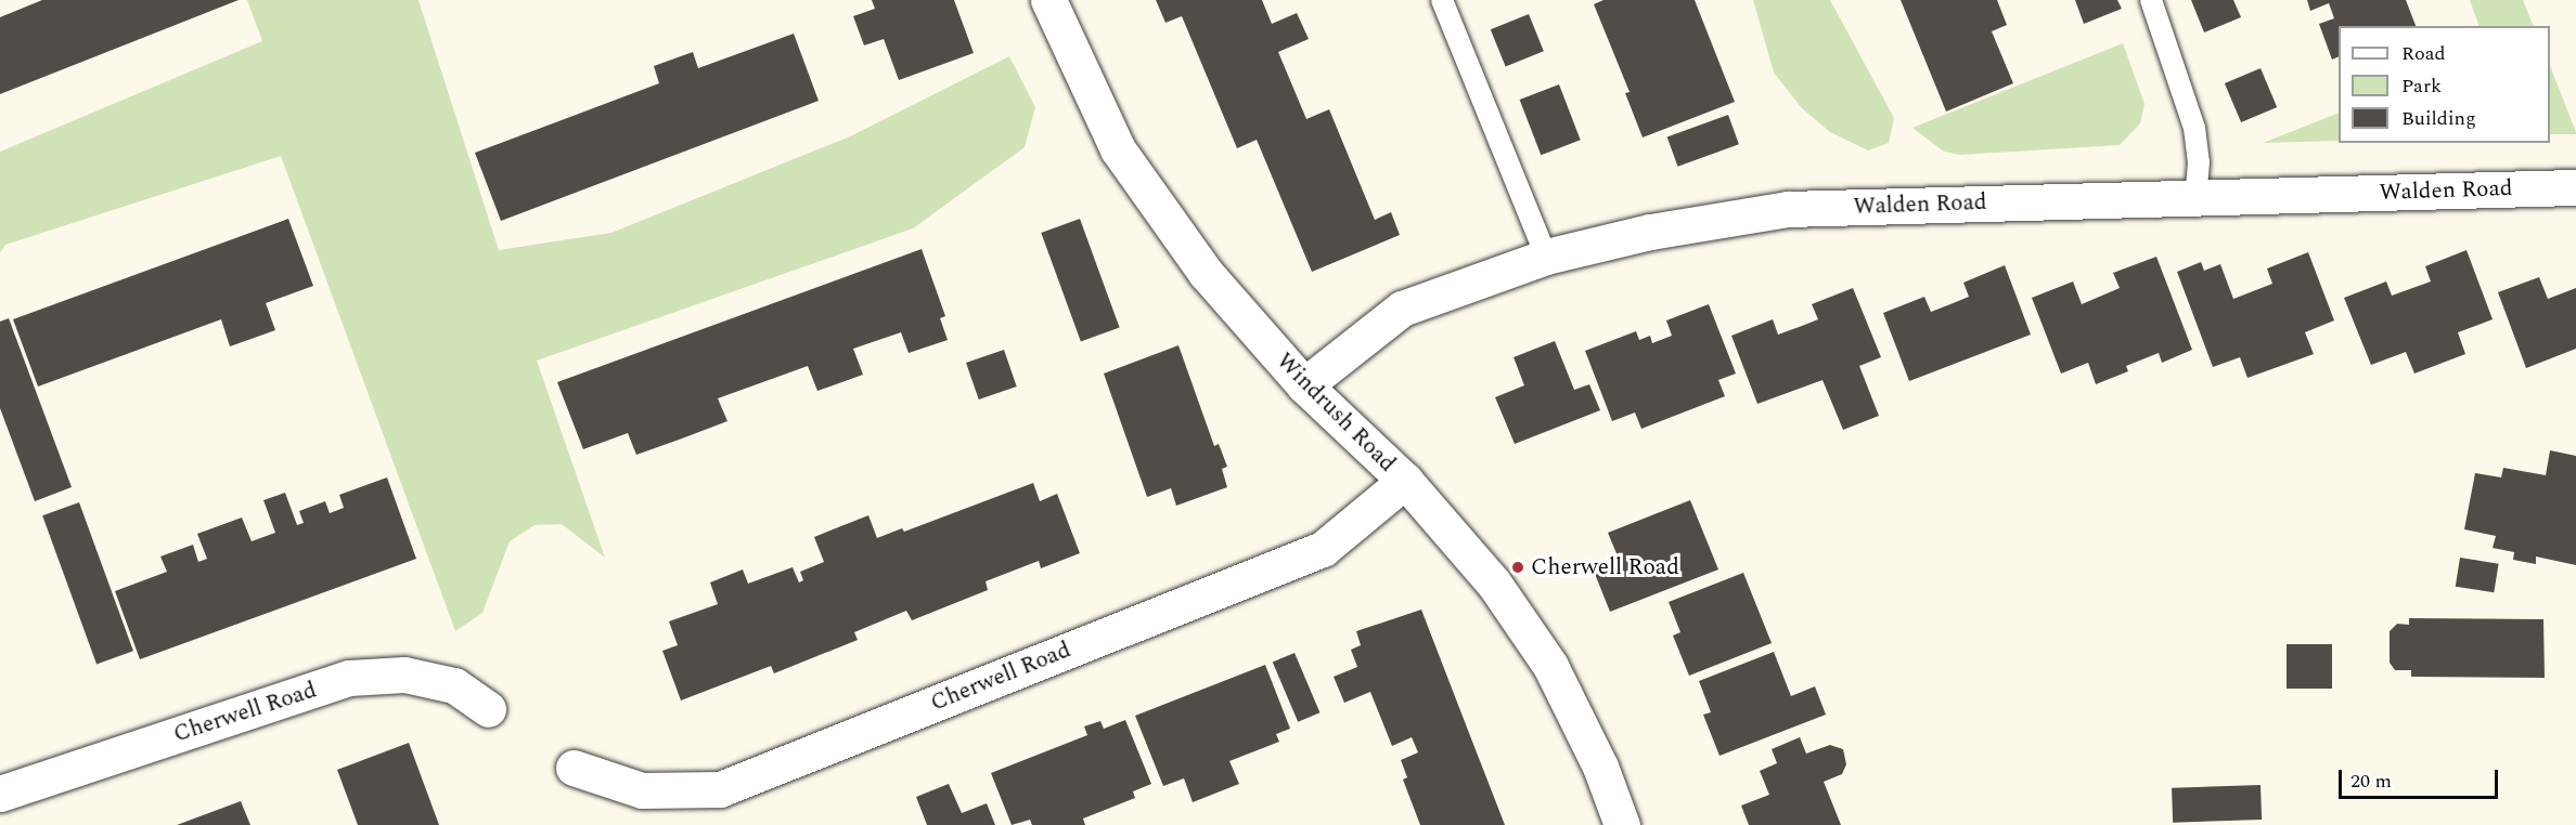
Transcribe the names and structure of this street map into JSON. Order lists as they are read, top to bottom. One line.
{"streets":{"street":["Walden Road","Windrush Road","Cherwell Road"]},"crossings":[["Walden Road","Windrush Road"],["Windrush Road","Cherwell Road"]],"places":["Cherwell Road"],"legend":["Road","Park","Building"],"scale_bar":"20 m"}
